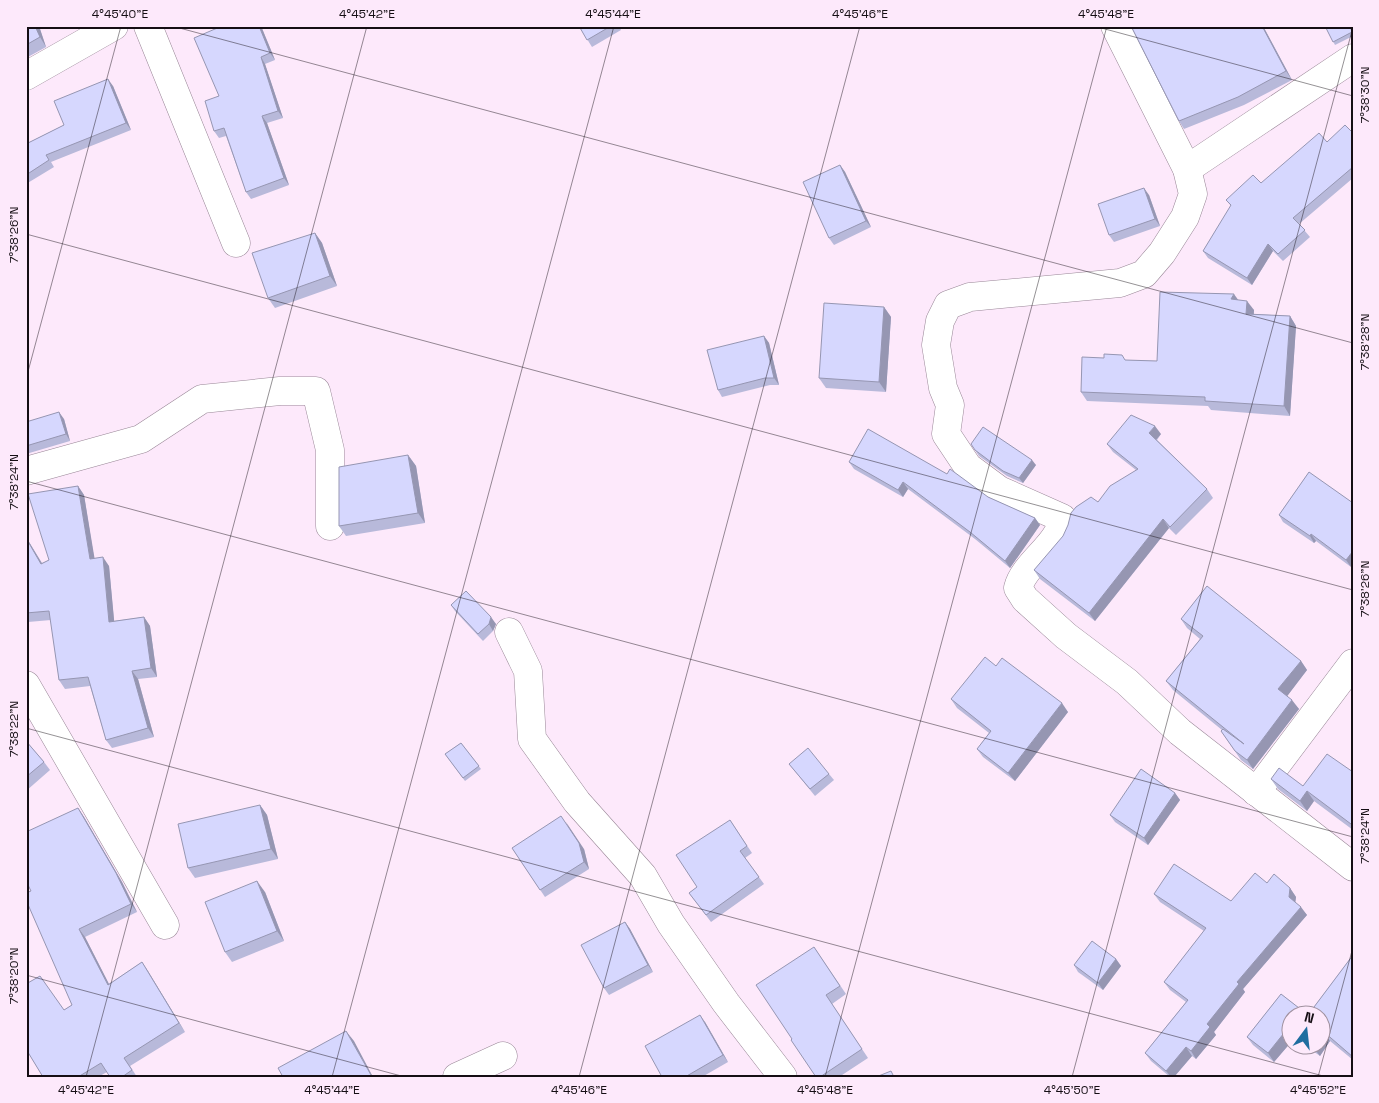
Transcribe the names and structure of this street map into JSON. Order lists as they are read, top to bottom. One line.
{"north":"top","coordinates":["4°45'40\"E","4°45'42\"E","4°45'44\"E","4°45'46\"E","4°45'48\"E","7°38'30\"N","7°38'26\"N","7°38'28\"N","7°38'24\"N","7°38'22\"N","7°38'20\"N","4°45'50\"E","4°45'52\"E"]}
